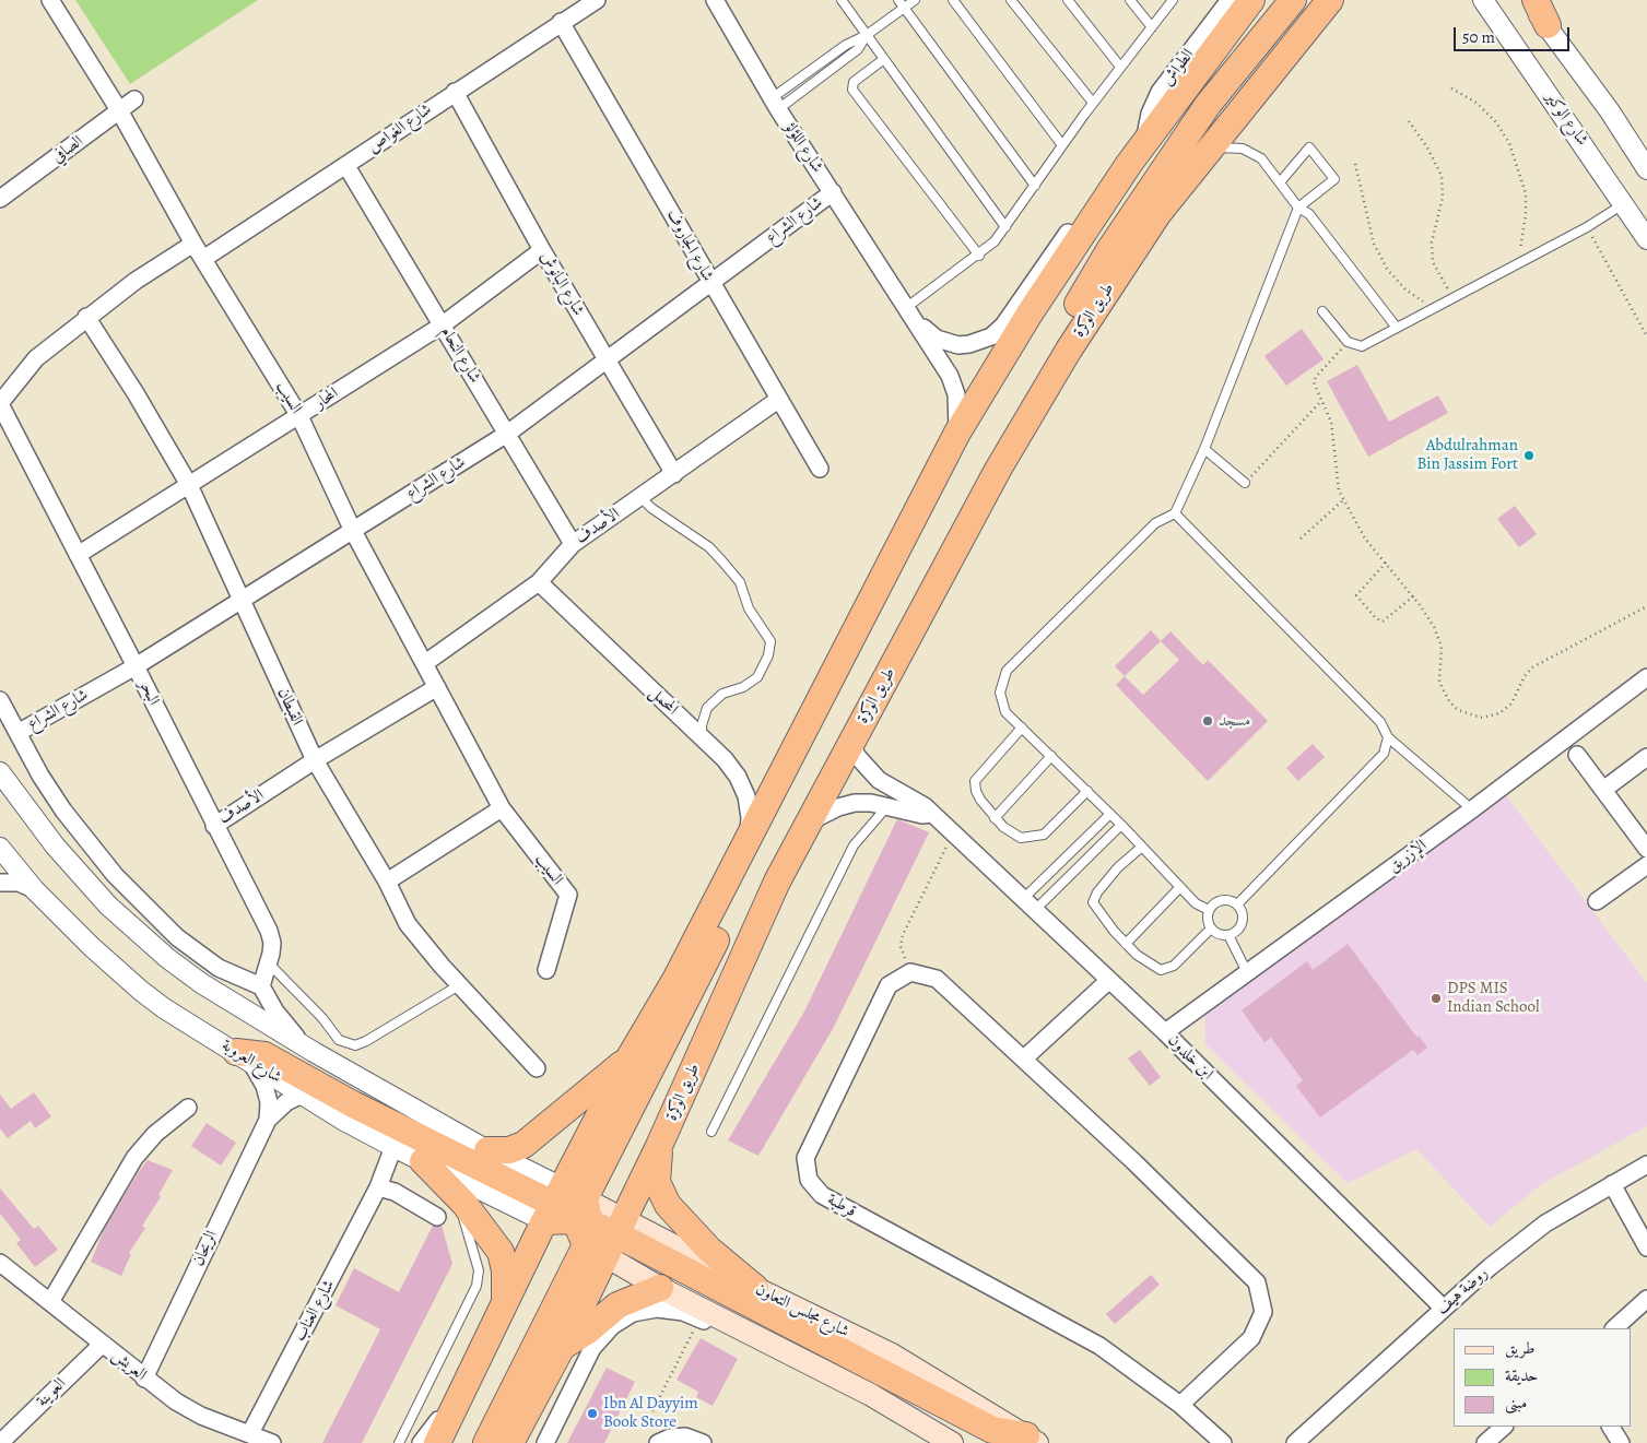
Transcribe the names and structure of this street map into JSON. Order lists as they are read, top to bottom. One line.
{"streets":{"highway":["طريق الوكرة"],"main road":["شارع مجلس التعاون"],"street":["الطواش","شارع الوكير","شارع الغواص","شارع اللؤلؤ","الصافي","شارع الشراع","شارع الجاروف","شارع البانوش","شارع النحام","السيب","المحار","الأصدف","البحر","المحمل","القبطان","الإزريق","ابن خلدون","شارع العروبة","قرطبة","الريحان","روضة هيف","شارع العناب","العريش","العوينة"]},"crossings":[["الطواش","طريق الوكرة"],["شارع الغواص","شارع الجاروف"],["شارع الغواص","شارع البانوش"],["شارع الغواص","شارع النحام"],["شارع الغواص","السيب"],["شارع اللؤلؤ","شارع الشراع"],["شارع اللؤلؤ","طريق الوكرة"],["الصافي","السيب"],["شارع الشراع","شارع الجاروف"],["شارع الشراع","شارع البانوش"],["شارع الشراع","شارع النحام"],["شارع الشراع","السيب"],["شارع الشراع","البحر"],["شارع الشراع","القبطان"],["شارع الجاروف","الأصدف"],["شارع البانوش","المحار"],["شارع البانوش","الأصدف"],["طريق الوكرة","المحمل"],["طريق الوكرة","ابن خلدون"],["طريق الوكرة","شارع العروبة"],["طريق الوكرة","شارع مجلس التعاون"],["شارع النحام","المحار"],["شارع النحام","الأصدف"],["السيب","المحار"],["السيب","الأصدف"],["المحار","البحر"],["المحار","القبطان"],["الأصدف","البحر"],["الأصدف","المحمل"],["الأصدف","القبطان"],["الإزريق","ابن خلدون"],["ابن خلدون","روضة هيف"],["شارع العروبة","الريحان"],["شارع العروبة","شارع العناب"],["شارع العروبة","شارع مجلس التعاون"],["الريحان","العريش"],["شارع العناب","العريش"],["العريش","العوينة"]],"places":["Abdulrahman Bin Jassim Fort","مسجد","DPS MIS Indian School","Ibn Al Dayyim Book Store"],"legend":["طريق","حديقة","مبنى"],"scale_bar":"50 m"}
